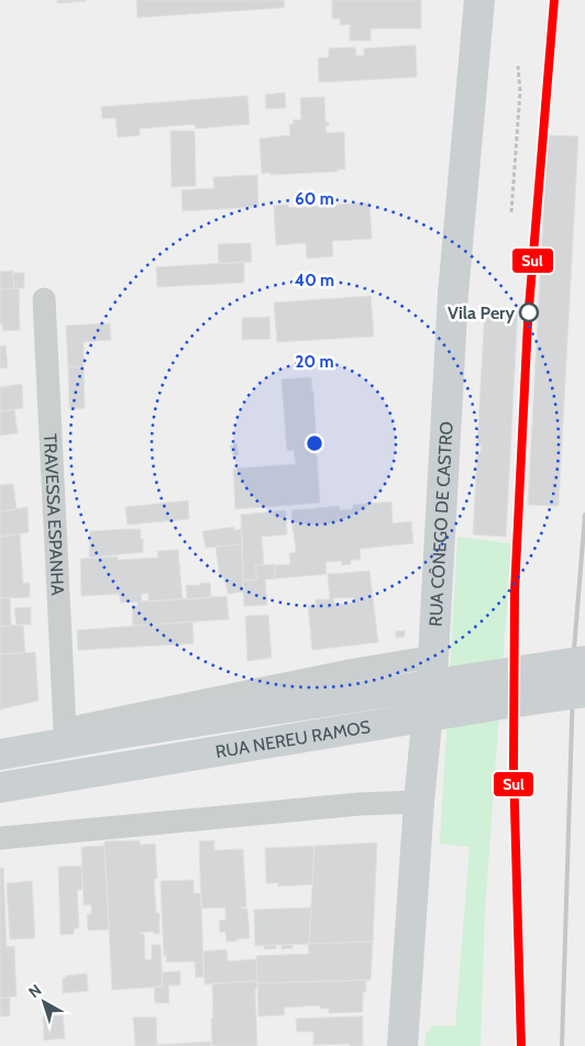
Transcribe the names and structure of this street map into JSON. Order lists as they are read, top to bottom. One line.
{"streets":{"street":["TRAVESSA ESPANHA","RUA CÔNEGO DE CASTRO","RUA NEREU RAMOS"]},"places":["Vila Pery"],"lines":["transit line Sul"],"north":"top left","rings":["60 m","40 m","20 m"]}
